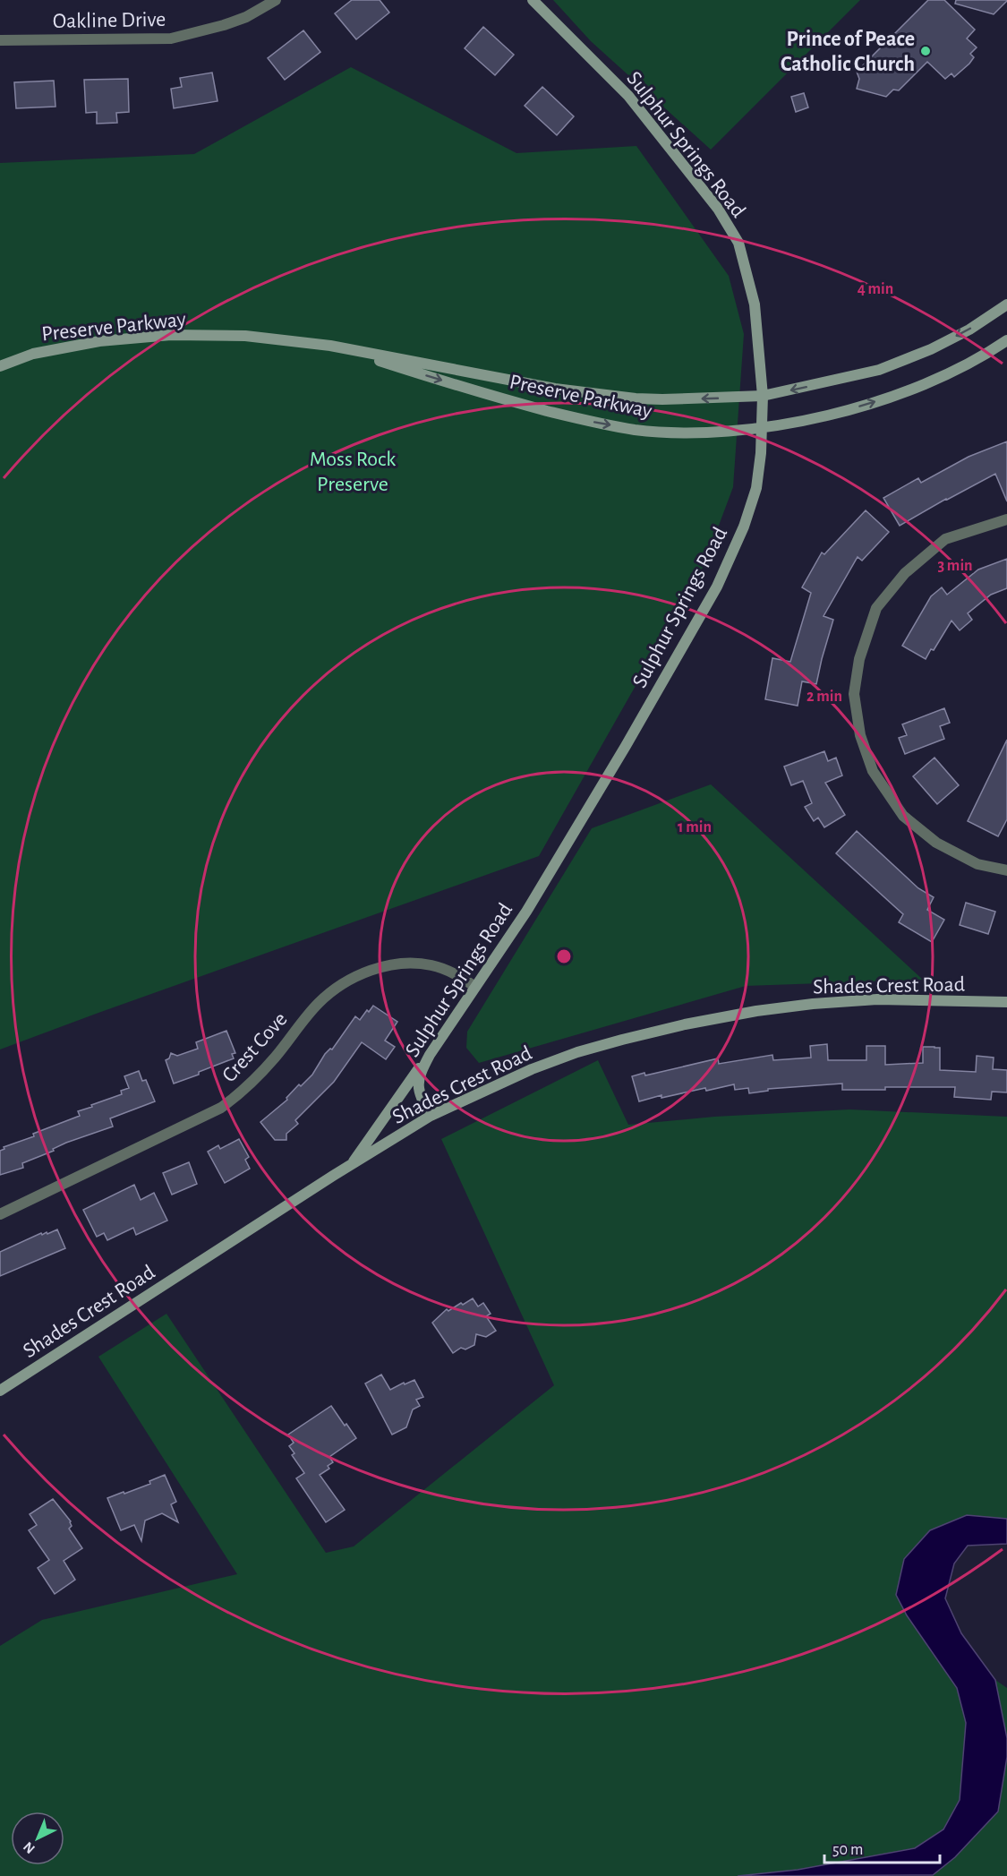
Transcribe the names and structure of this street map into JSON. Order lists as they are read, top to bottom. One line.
{"streets":{"street":["Oakline Drive","Sulphur Springs Road","Preserve Parkway","Shades Crest Road","Crest Cove"]},"crossings":[["Sulphur Springs Road","Preserve Parkway"],["Sulphur Springs Road","Shades Crest Road"],["Sulphur Springs Road","Crest Cove"]],"parks":["Moss Rock Preserve"],"places":["Prince of Peace Catholic Church"],"scale_bar":"50 m","north":"bottom left","rings":["4 min","3 min","2 min","1 min"]}
